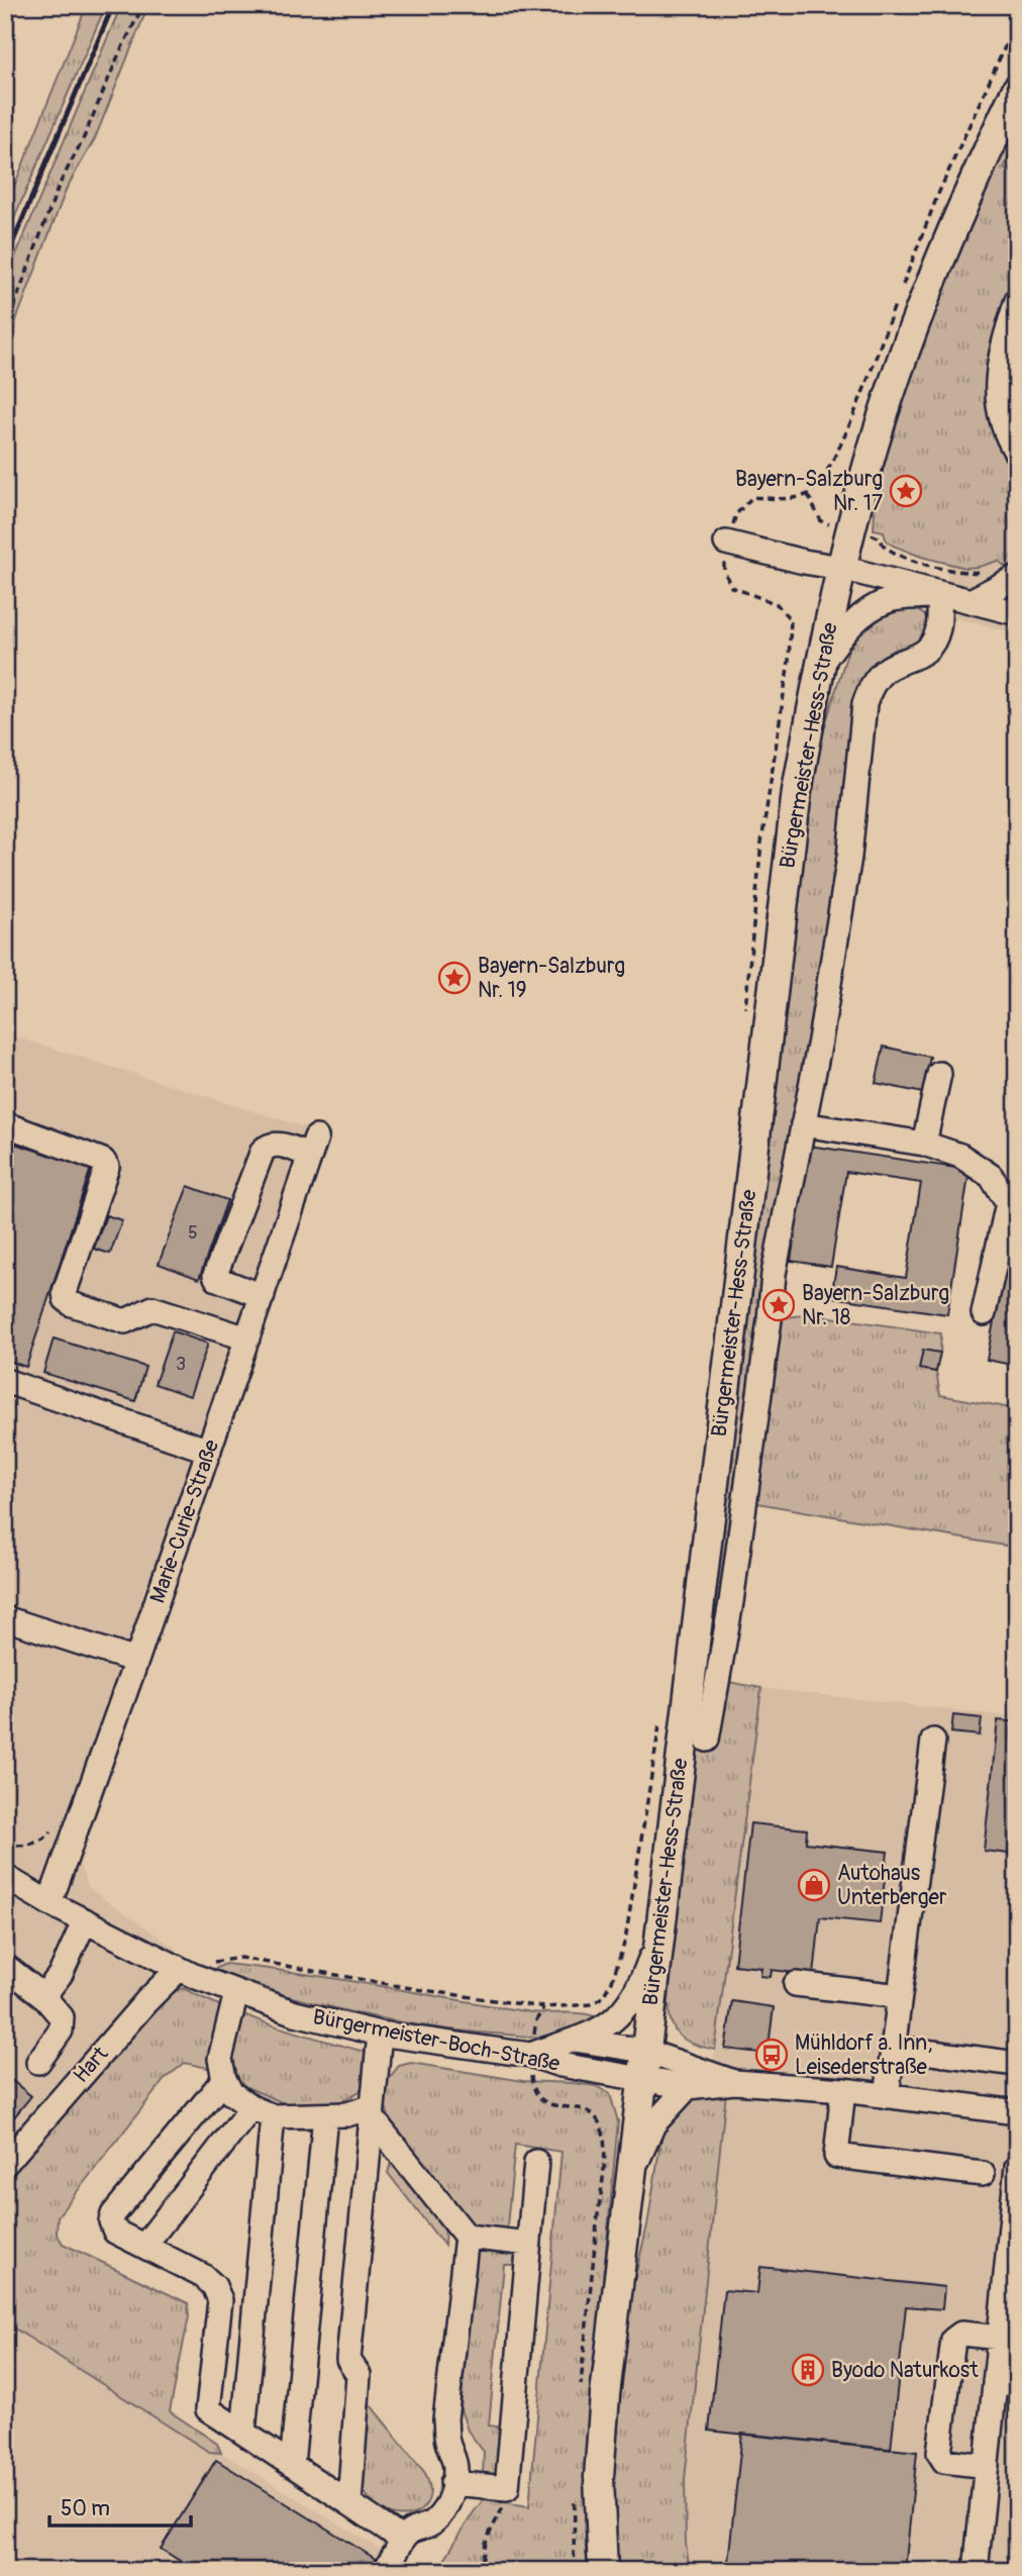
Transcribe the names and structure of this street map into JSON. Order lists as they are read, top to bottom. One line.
{"streets":{"main road":["Bürgermeister-Hess-Straße"],"street":["Marie-Curie-Straße","Bürgermeister-Boch-Straße","Hart"]},"crossings":[["Bürgermeister-Hess-Straße","Bürgermeister-Boch-Straße"],["Marie-Curie-Straße","Bürgermeister-Boch-Straße"],["Bürgermeister-Boch-Straße","Hart"]],"places":{"place":["Bayern-Salzburg Nr. 17","Bayern-Salzburg Nr. 19","Bayern-Salzburg Nr. 18"],"shop":["Autohaus Unterberger"],"bus stop":["Mühldorf a. Inn, Leisederstraße"],"building":["Byodo Naturkost"]},"house_numbers":["5","3"],"scale_bar":"50 m"}
